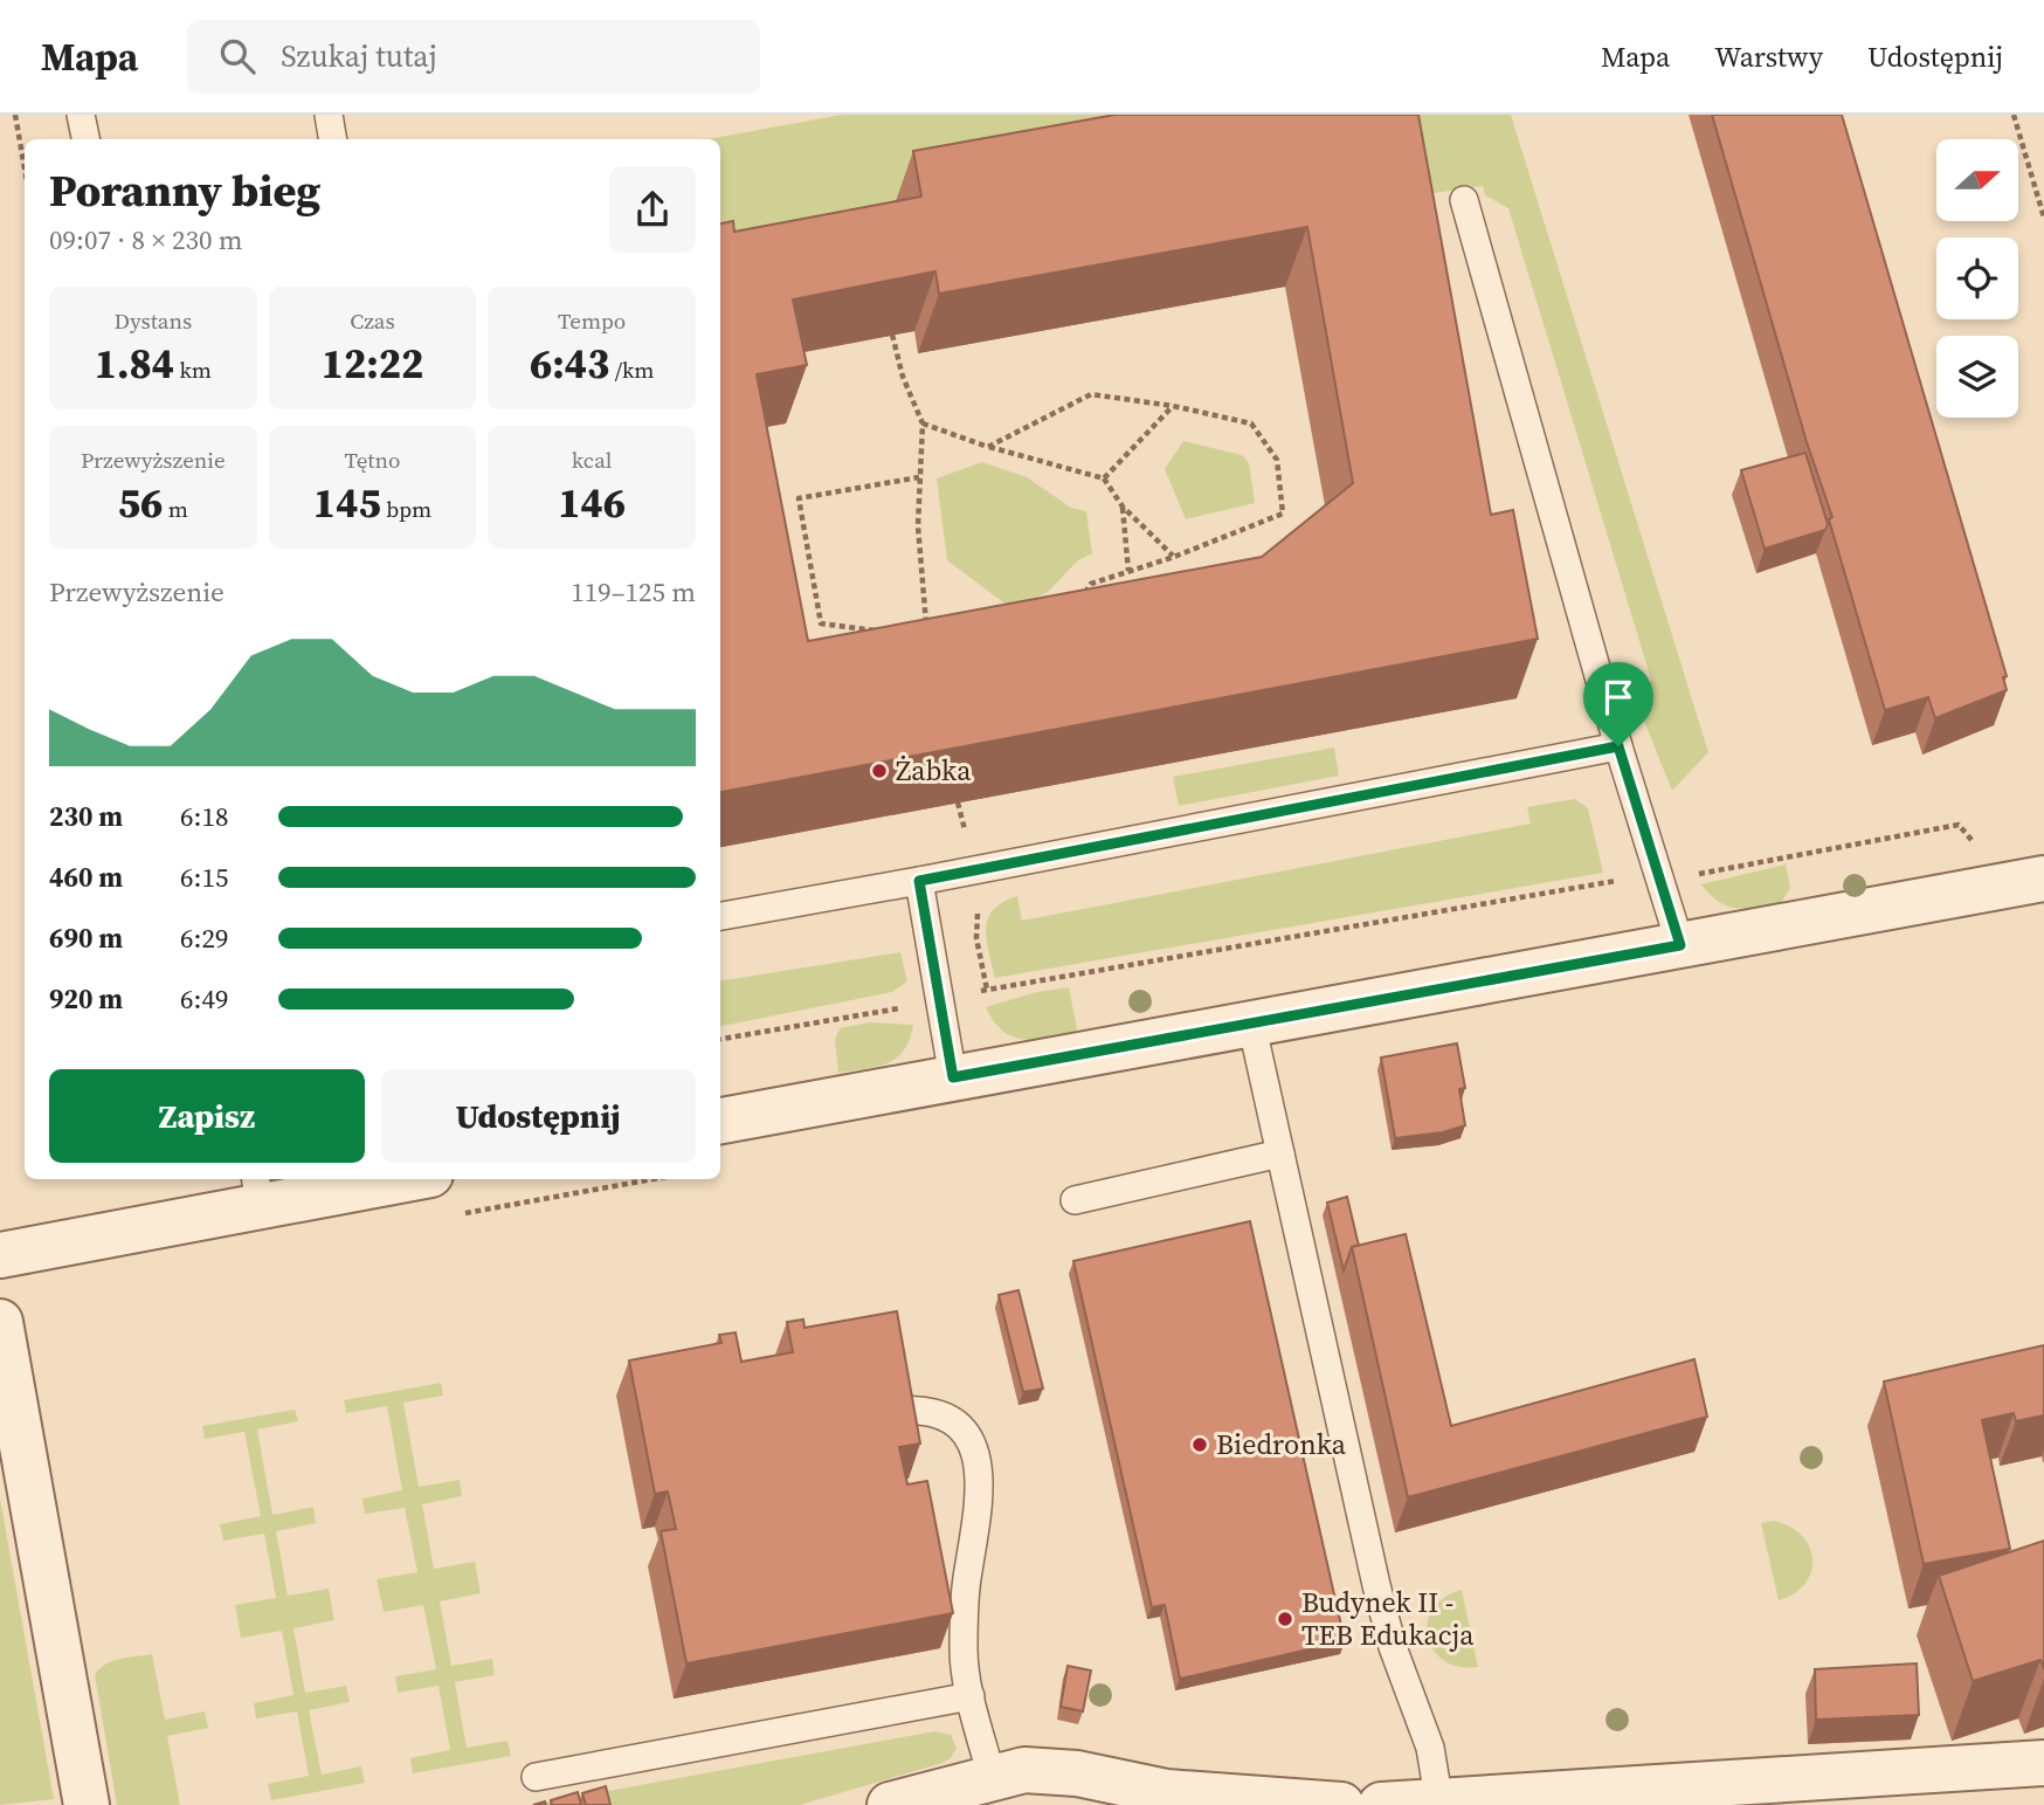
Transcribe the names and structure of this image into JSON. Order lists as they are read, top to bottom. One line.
{"places":["Żabka","Biedronka","Budynek II - TEB Edukacja"],"north":"right","page":{"header":"Mapa","search":"Szukaj tutaj","nav":["Mapa","Warstwy","Udostępnij"],"heading":["Poranny bieg","09:07 · 8 × 230 m"],"stats":[["Dystans","1.84 km"],["Czas","12:22"],["Tempo","6:43 /km"],["Przewyższenie","56 m"],["Tętno","145 bpm"],["kcal","146"]],"chart":["Przewyższenie","119–125 m"],"list":[{"name":"230 m","note":"6:18"},{"name":"460 m","note":"6:15"},{"name":"690 m","note":"6:29"},{"name":"920 m","note":"6:49"}],"buttons":["Zapisz","Udostępnij"]}}
